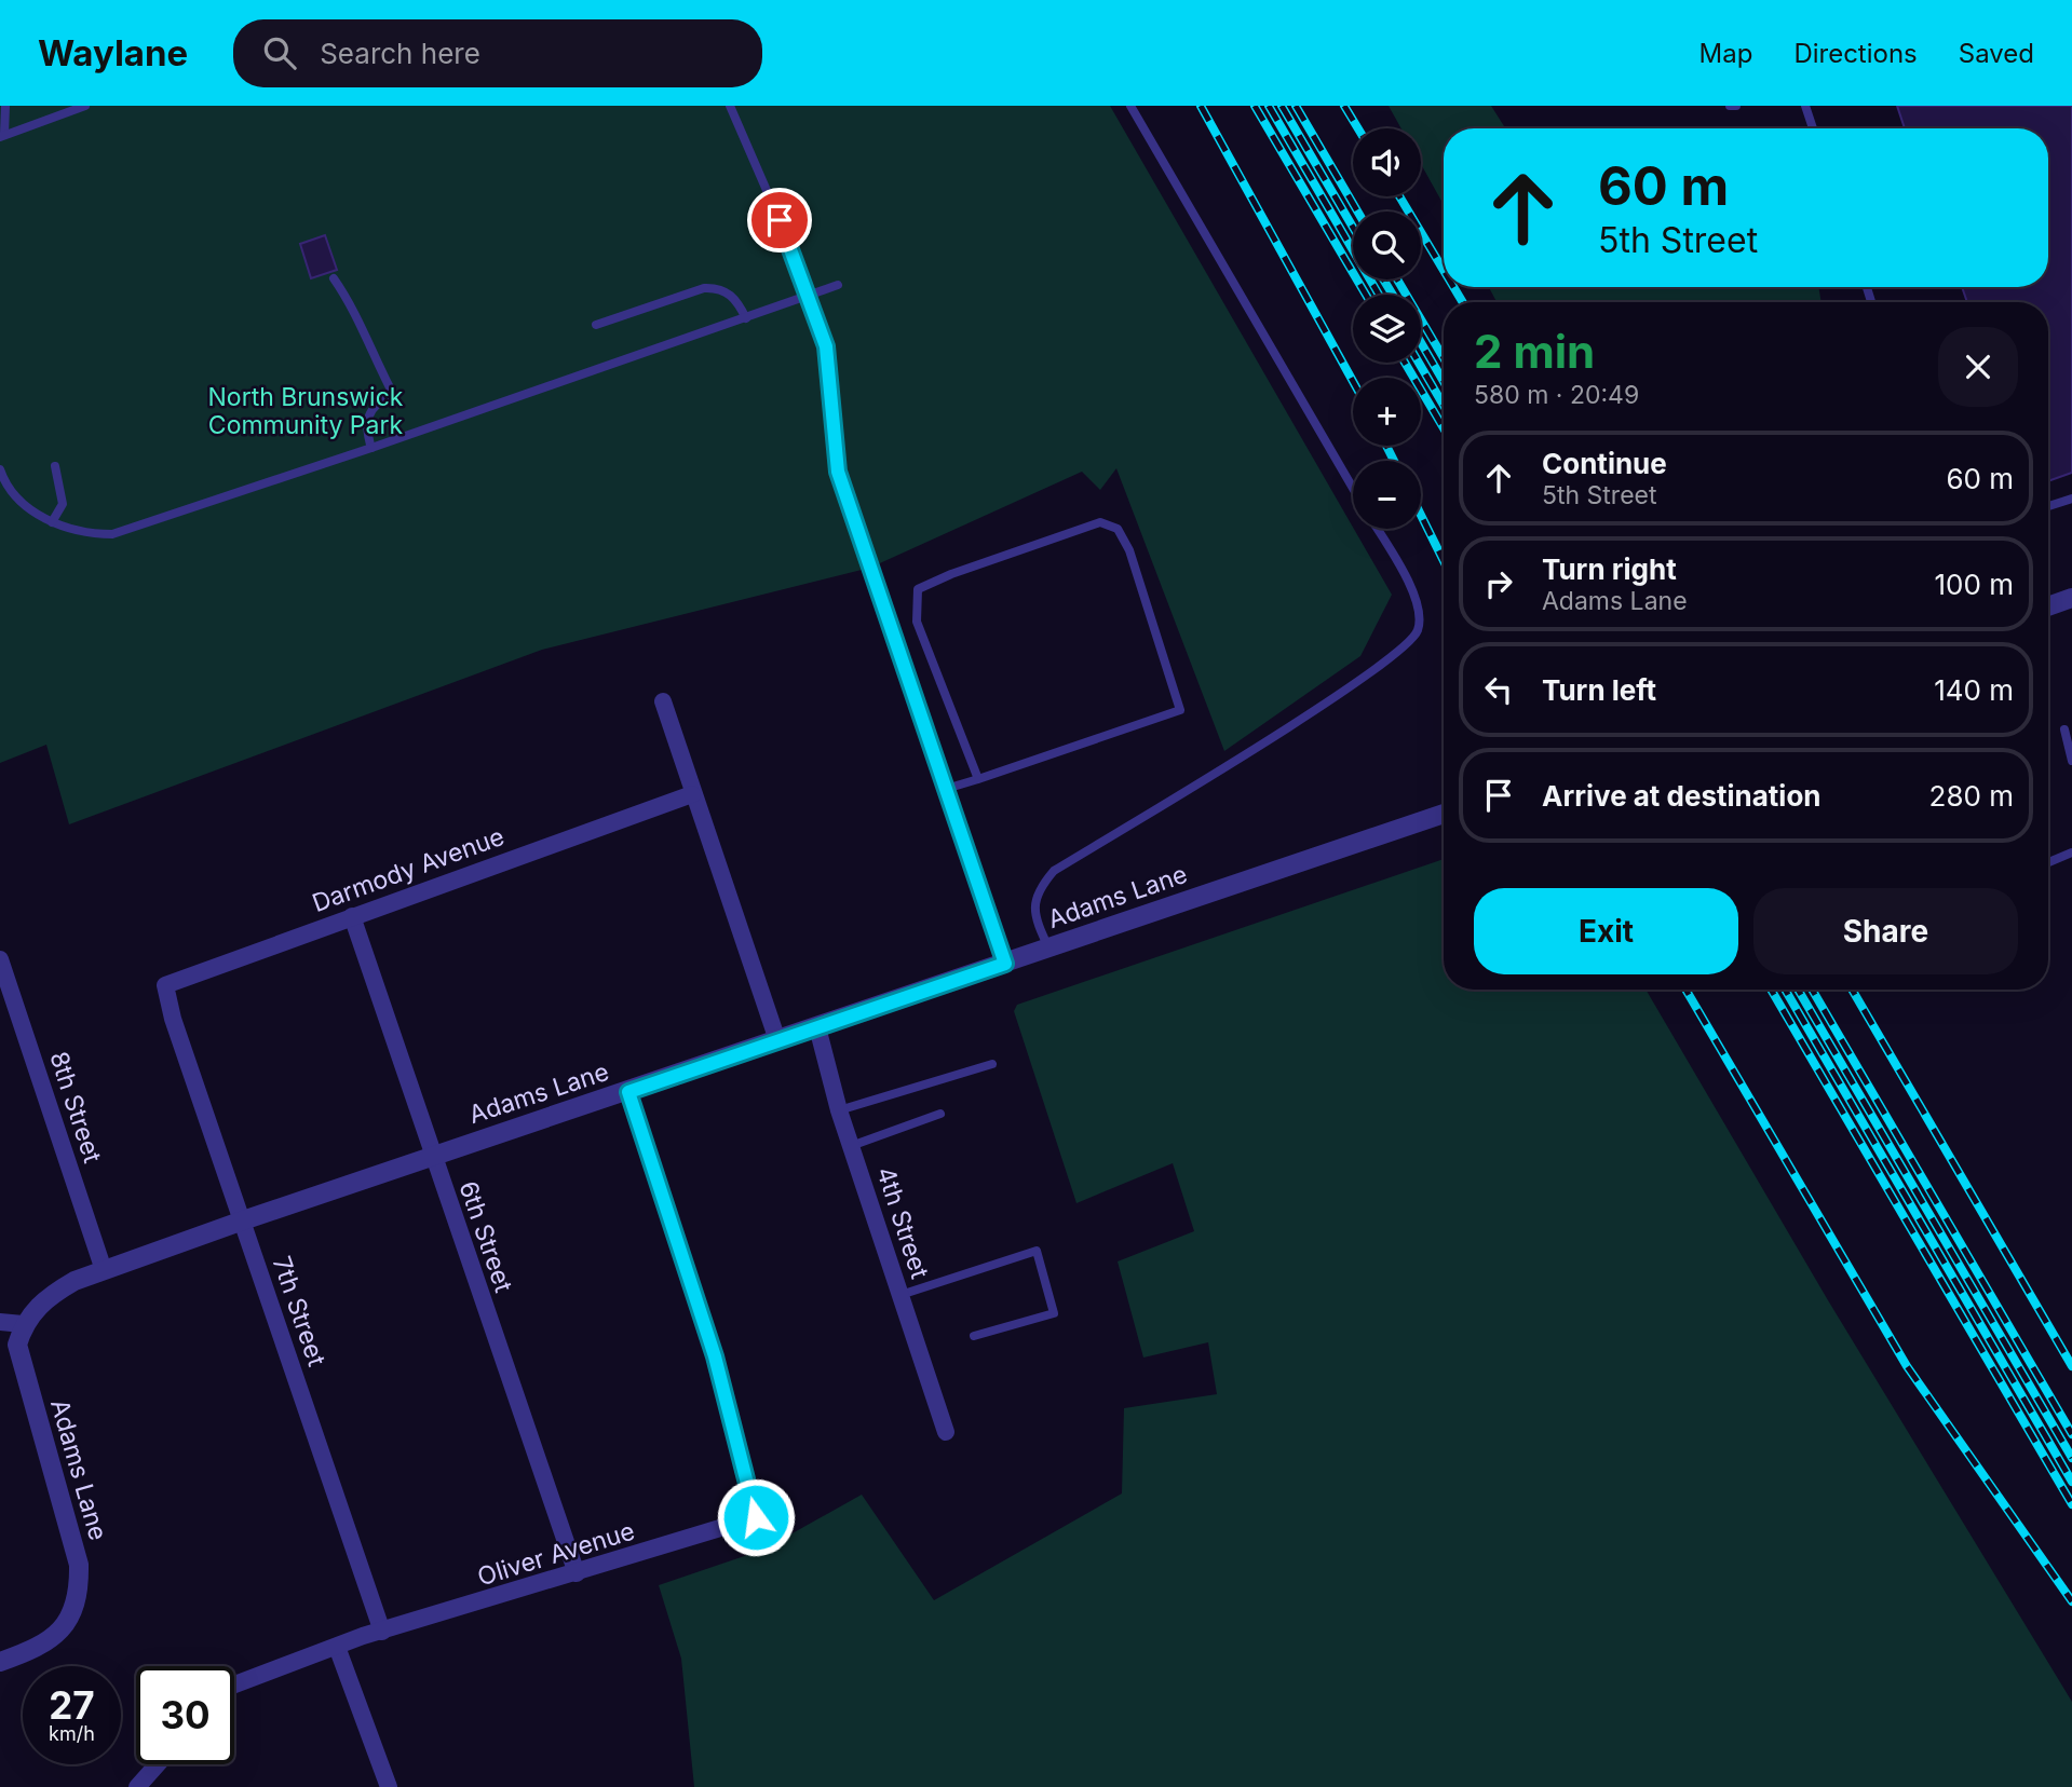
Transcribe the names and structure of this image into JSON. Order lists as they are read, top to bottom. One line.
{"streets":{"street":["Darmody Avenue","Adams Lane","8th Street","4th Street","6th Street","7th Street","Oliver Avenue"]},"crossings":[["Darmody Avenue","6th Street"],["Darmody Avenue","7th Street"],["Adams Lane","8th Street"],["Adams Lane","4th Street"],["Adams Lane","6th Street"],["Adams Lane","7th Street"],["Adams Lane","Oliver Avenue"],["6th Street","Oliver Avenue"],["7th Street","Oliver Avenue"]],"parks":["North Brunswick Community Park"],"page":{"header":"Waylane","search":"Search here","nav":["Map","Directions","Saved"],"map_buttons":["+","−"],"turn":["60 m","5th Street"],"heading":["2 min","580 m · 20:49"],"list":[{"name":"Continue","note":"5th Street","value":"60 m"},{"name":"Turn right","note":"Adams Lane","value":"100 m"},{"name":"Turn left","value":"140 m"},{"name":"Arrive at destination","value":"280 m"}],"buttons":["Exit","Share"],"speed":"27 km/h","limit":"30"}}
